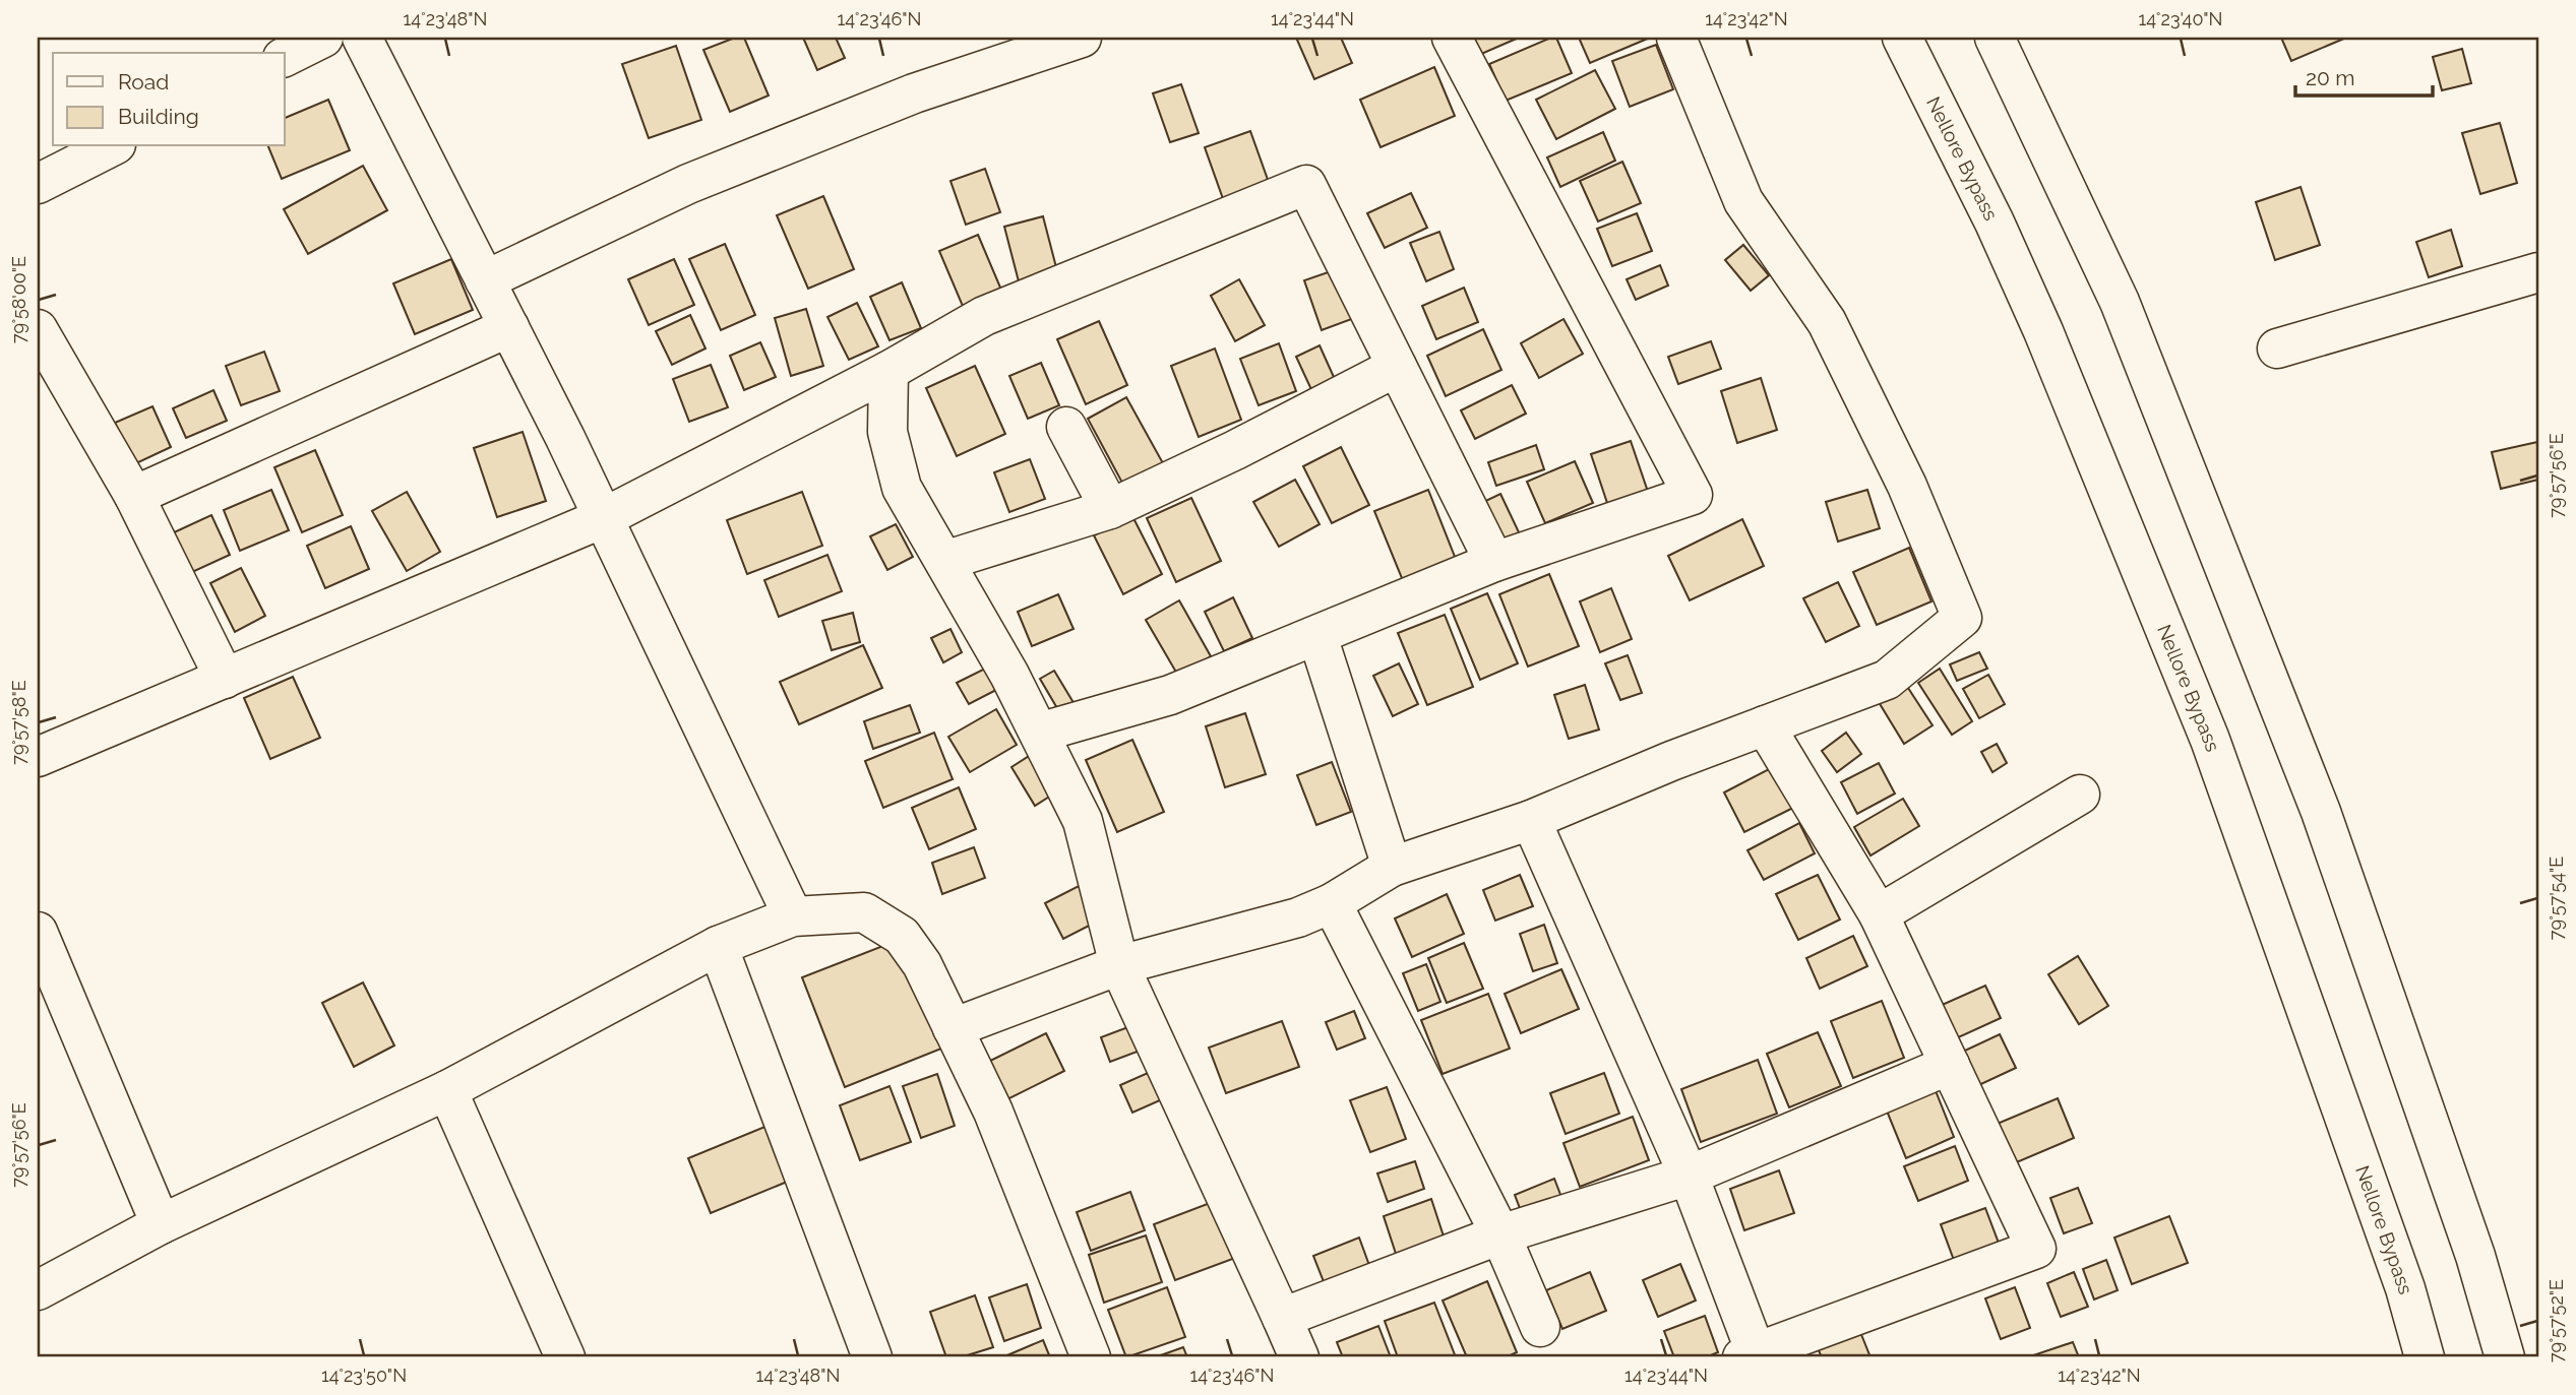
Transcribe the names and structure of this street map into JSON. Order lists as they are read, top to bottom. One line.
{"streets":{"main road":["Nellore Bypass"]},"legend":["Road","Building"],"scale_bar":"20 m","coordinates":["14°23'48\"N","14°23'46\"N","14°23'44\"N","14°23'42\"N","14°23'40\"N","79°58'00\"E","79°57'56\"E","79°57'58\"E","79°57'54\"E","79°57'52\"E","14°23'50\"N"]}
